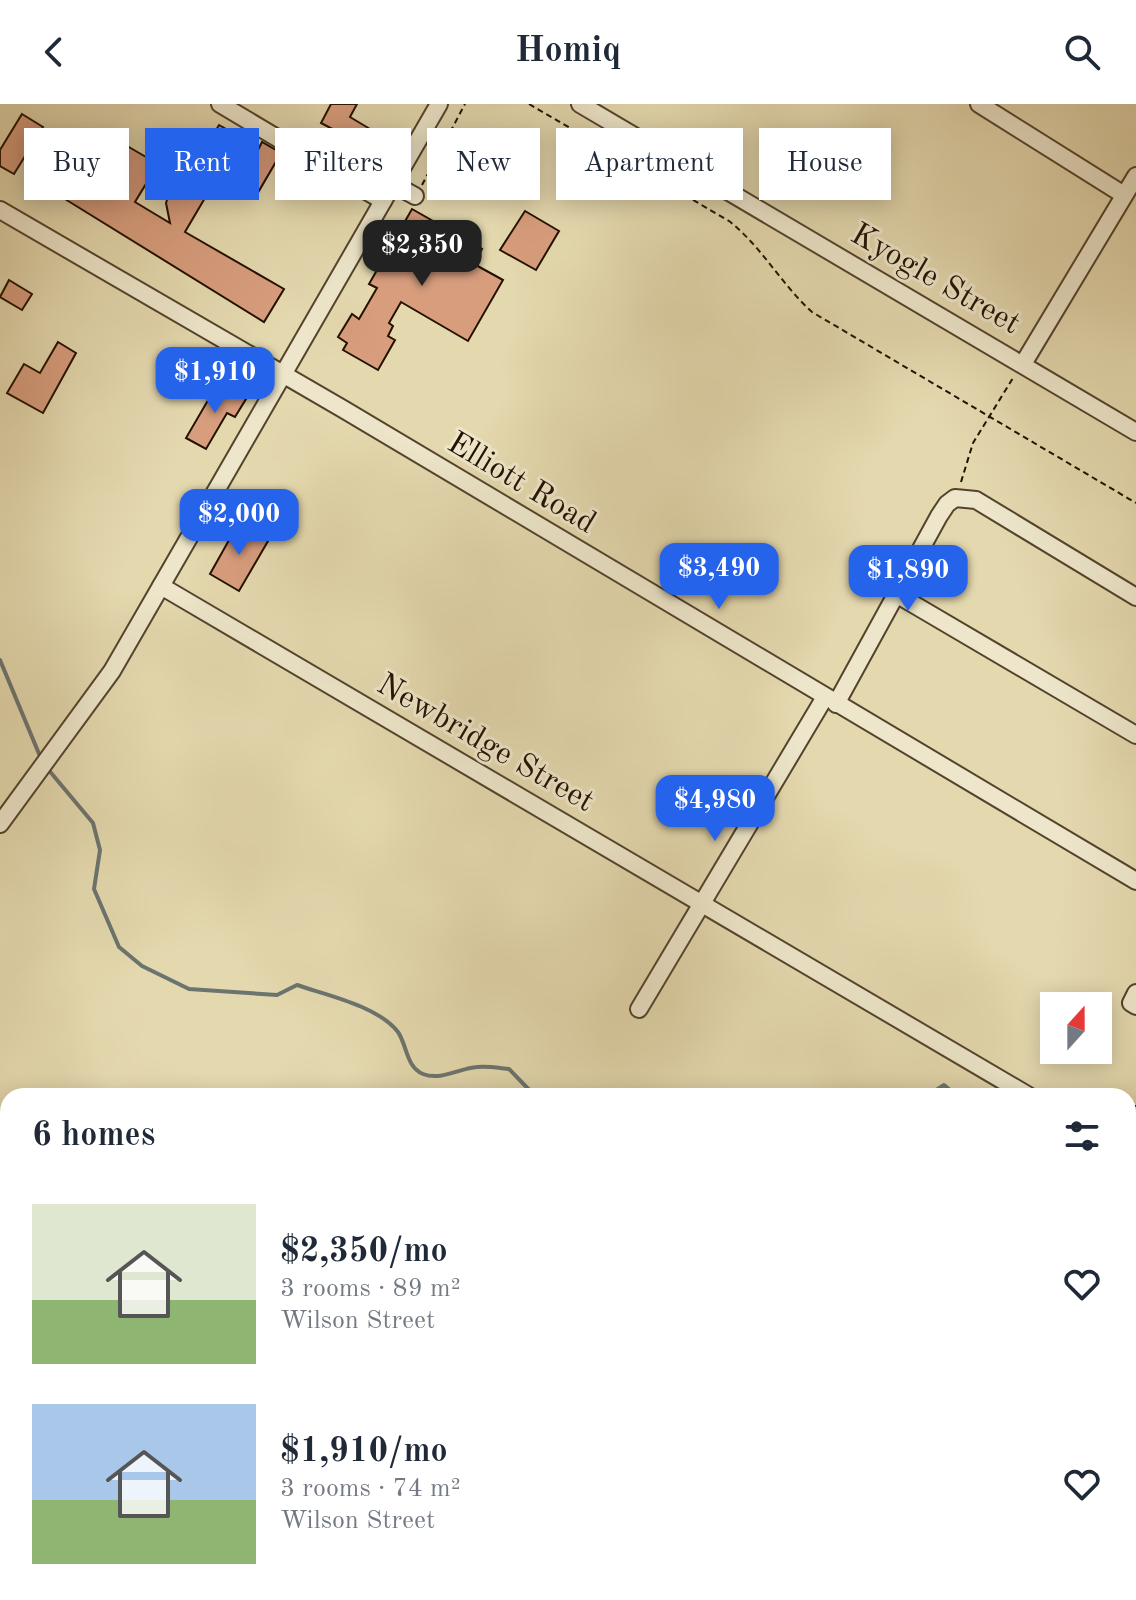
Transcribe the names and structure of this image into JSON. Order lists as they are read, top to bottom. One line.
{"streets":{"street":["Kyogle Street","Elliott Road","Newbridge Street"]},"north":"top","page":{"header":"Homiq","chip":["Buy","Rent","Filters","New","Apartment","House"],"price":["$2,350","$1,910","$2,000","$3,490","$1,890","$4,980"],"heading":"6 homes","list":[{"name":"$2,350/mo","note":"3 rooms · 89 m² · Wilson Street"},{"name":"$1,910/mo","note":"3 rooms · 74 m² · Wilson Street"}]}}
